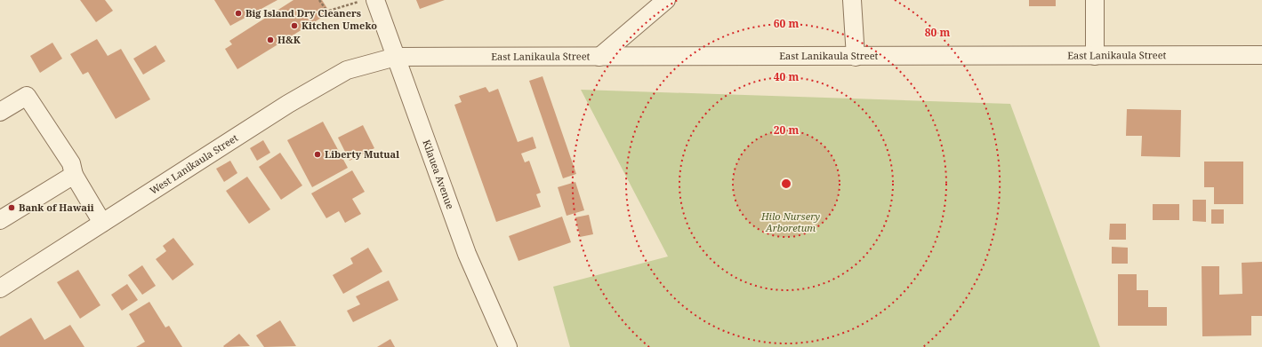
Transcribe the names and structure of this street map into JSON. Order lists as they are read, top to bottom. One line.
{"streets":{"street":["East Lanikaula Street","West Lanikaula Street","Kilauea Avenue"]},"crossings":[["East Lanikaula Street","West Lanikaula Street"],["East Lanikaula Street","Kilauea Avenue"],["West Lanikaula Street","Kilauea Avenue"]],"parks":["Hilo Nursery Arboretum"],"places":["Big Island Dry Cleaners","Kitchen Umeko","H&K","Liberty Mutual","Bank of Hawaii"],"rings":["60 m","80 m","40 m","20 m"]}
